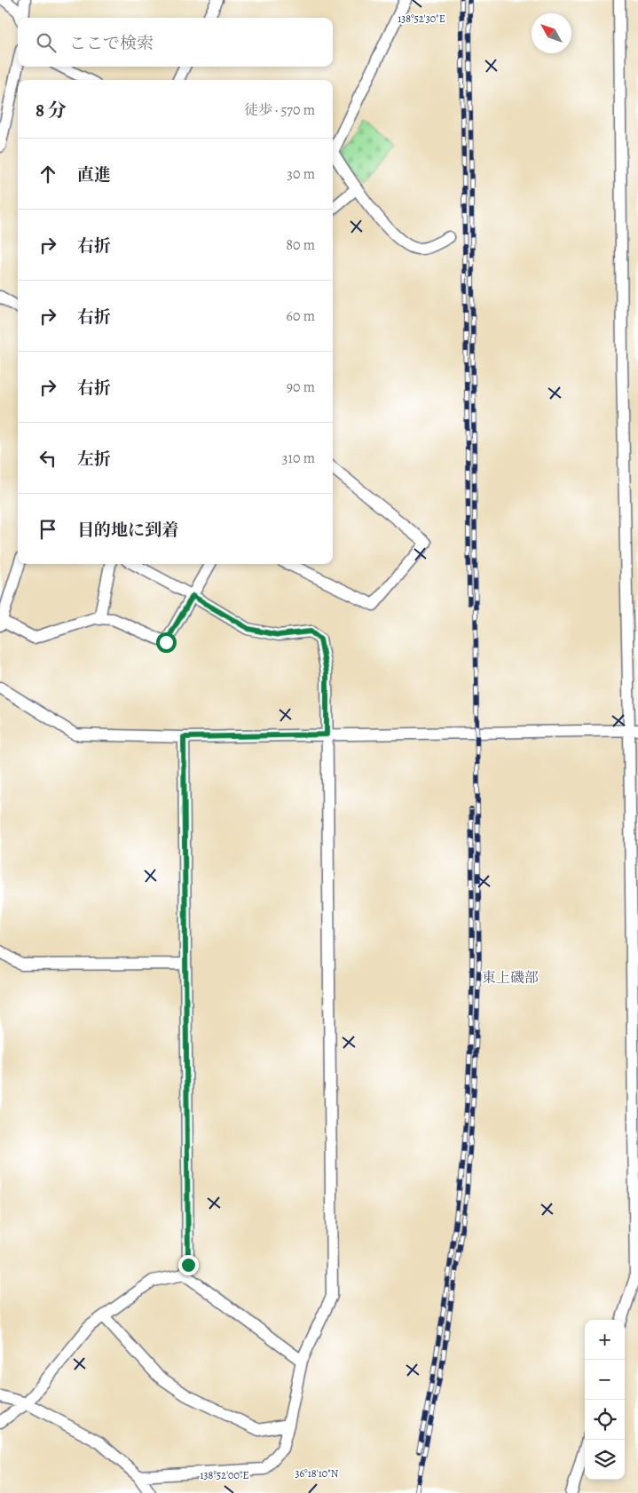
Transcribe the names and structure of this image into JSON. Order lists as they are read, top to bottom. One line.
{"districts":["東上磯部"],"north":"top left","page":{"search":"ここで検索","heading":["8 分","徒歩 · 570 m"],"list":[["直進","30 m"],["右折","80 m"],["右折","60 m"],["右折","90 m"],["左折","310 m"],"目的地に到着"],"map_buttons":["+","−"]},"coordinates":["138°52'30\"E","36°18'10\"N","138°52'00\"E"]}
